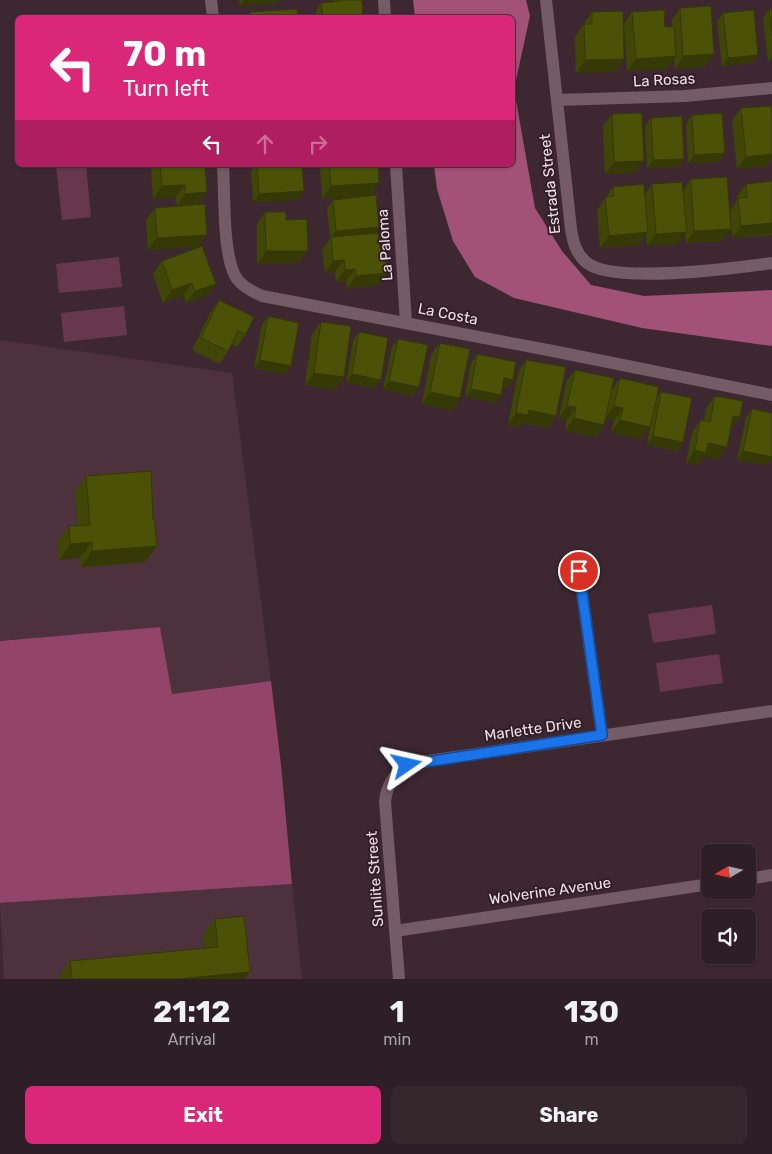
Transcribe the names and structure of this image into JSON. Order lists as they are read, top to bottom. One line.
{"streets":{"street":["La Rosas","Estrada Street","La Paloma","La Costa","Marlette Drive","Sunlite Street","Wolverine Avenue"]},"crossings":[["La Rosas","Estrada Street"],["La Paloma","La Costa"],["Marlette Drive","Sunlite Street"],["Sunlite Street","Wolverine Avenue"]],"north":"left","page":{"turn":["70 m","Turn left"],"eta":["21:12","Arrival","1","min","130","m"],"buttons":["Exit","Share"]}}
